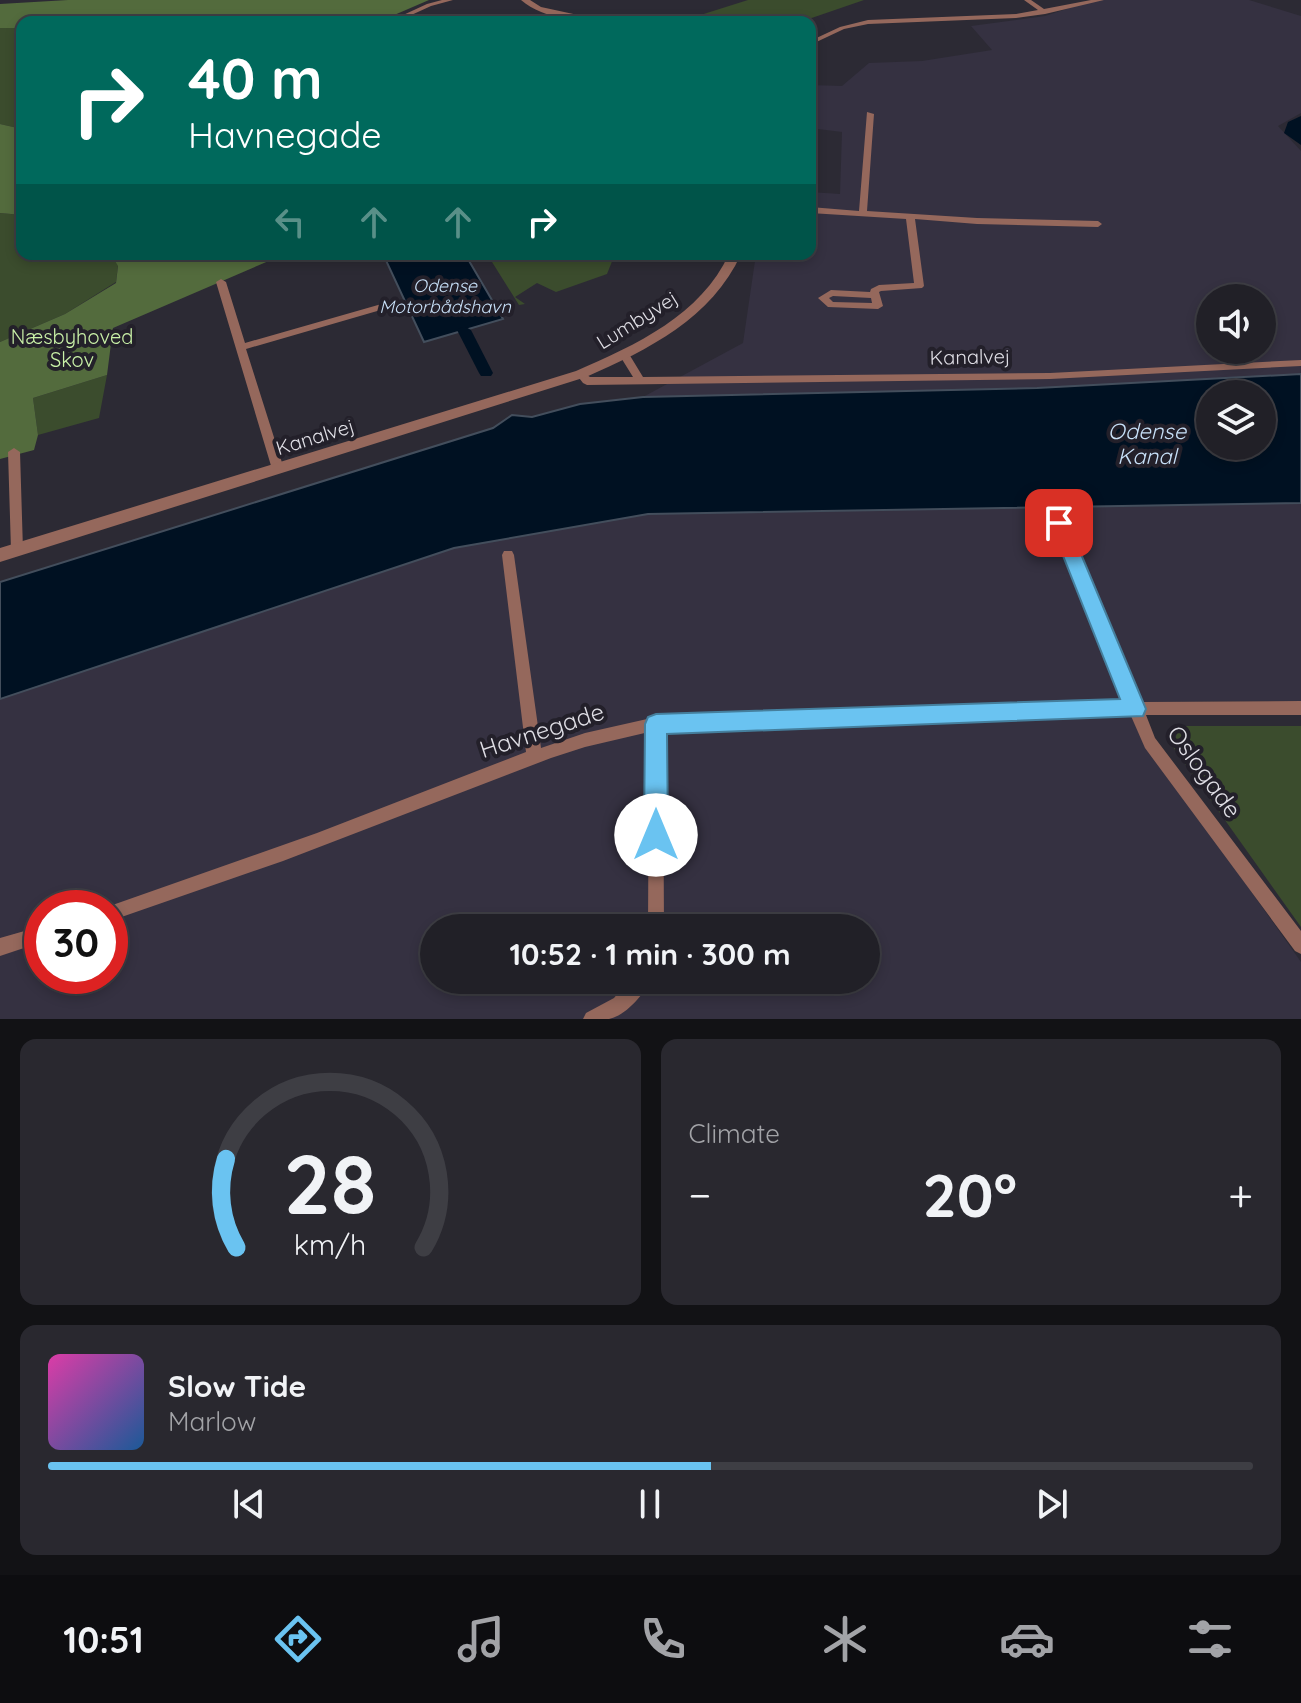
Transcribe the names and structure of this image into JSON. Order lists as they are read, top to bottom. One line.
{"streets":{"street":["Lumbyvej","Kanalvej","Havnegade","Oslogade"]},"crossings":[["Lumbyvej","Kanalvej"],["Havnegade","Oslogade"]],"water":["Odense Motorbådshavn","Odense Kanal"],"parks":["Næsbyhoved Skov"],"page":{"turn":["40 m","Havnegade"],"limit":"30","trip":"10:52 · 1 min · 300 m","tile":"Climate","heat":["−","20°","+"],"song":["Slow Tide","Marlow"],"tabs":"10:51","gauge":["28","km/h"]}}
